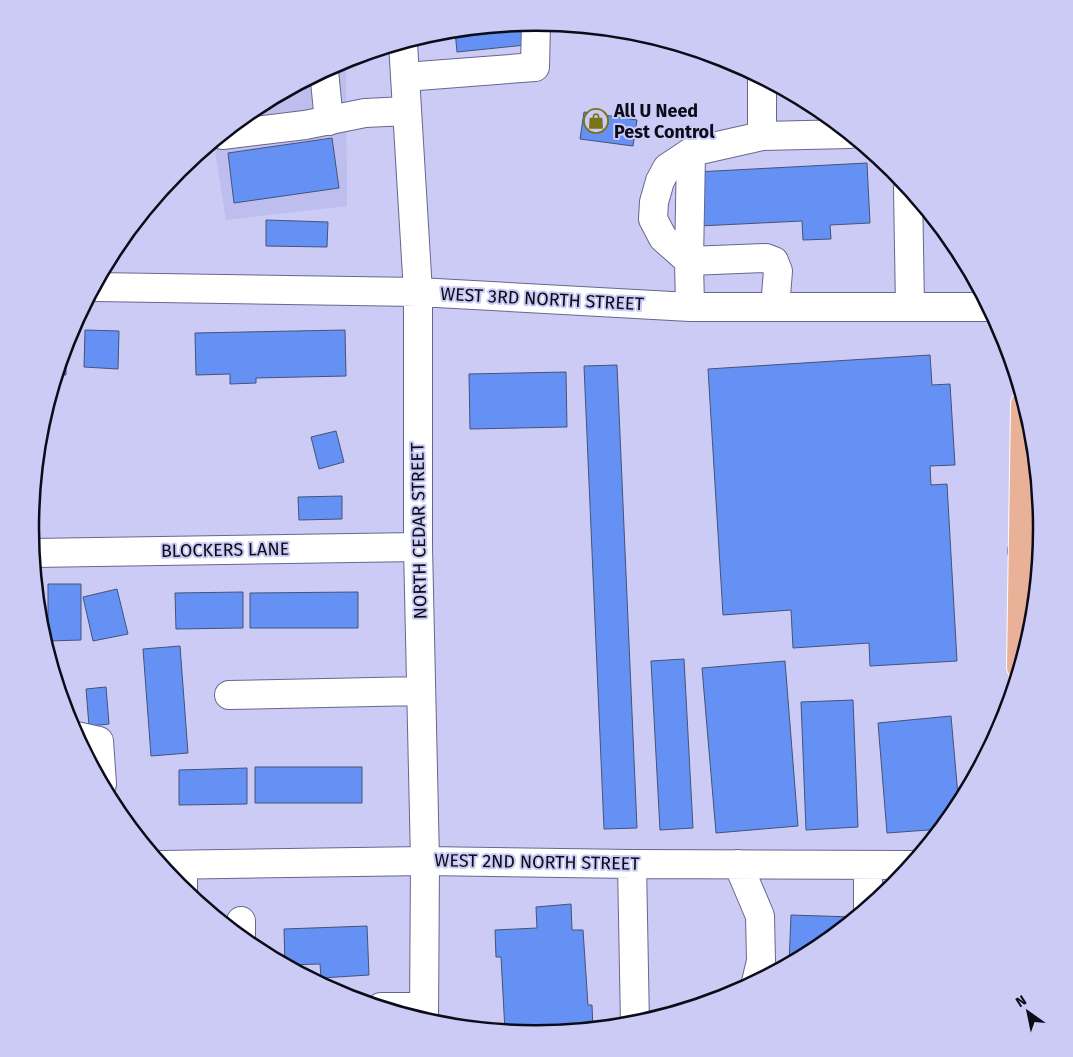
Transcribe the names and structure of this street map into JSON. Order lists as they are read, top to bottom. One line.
{"streets":{"street":["WEST 3RD NORTH STREET","NORTH CEDAR STREET","BLOCKERS LANE","WEST 2ND NORTH STREET"]},"crossings":[["WEST 3RD NORTH STREET","NORTH CEDAR STREET"],["NORTH CEDAR STREET","BLOCKERS LANE"],["NORTH CEDAR STREET","WEST 2ND NORTH STREET"]],"places":{"shop":["All U Need Pest Control"]},"north":"top left"}
